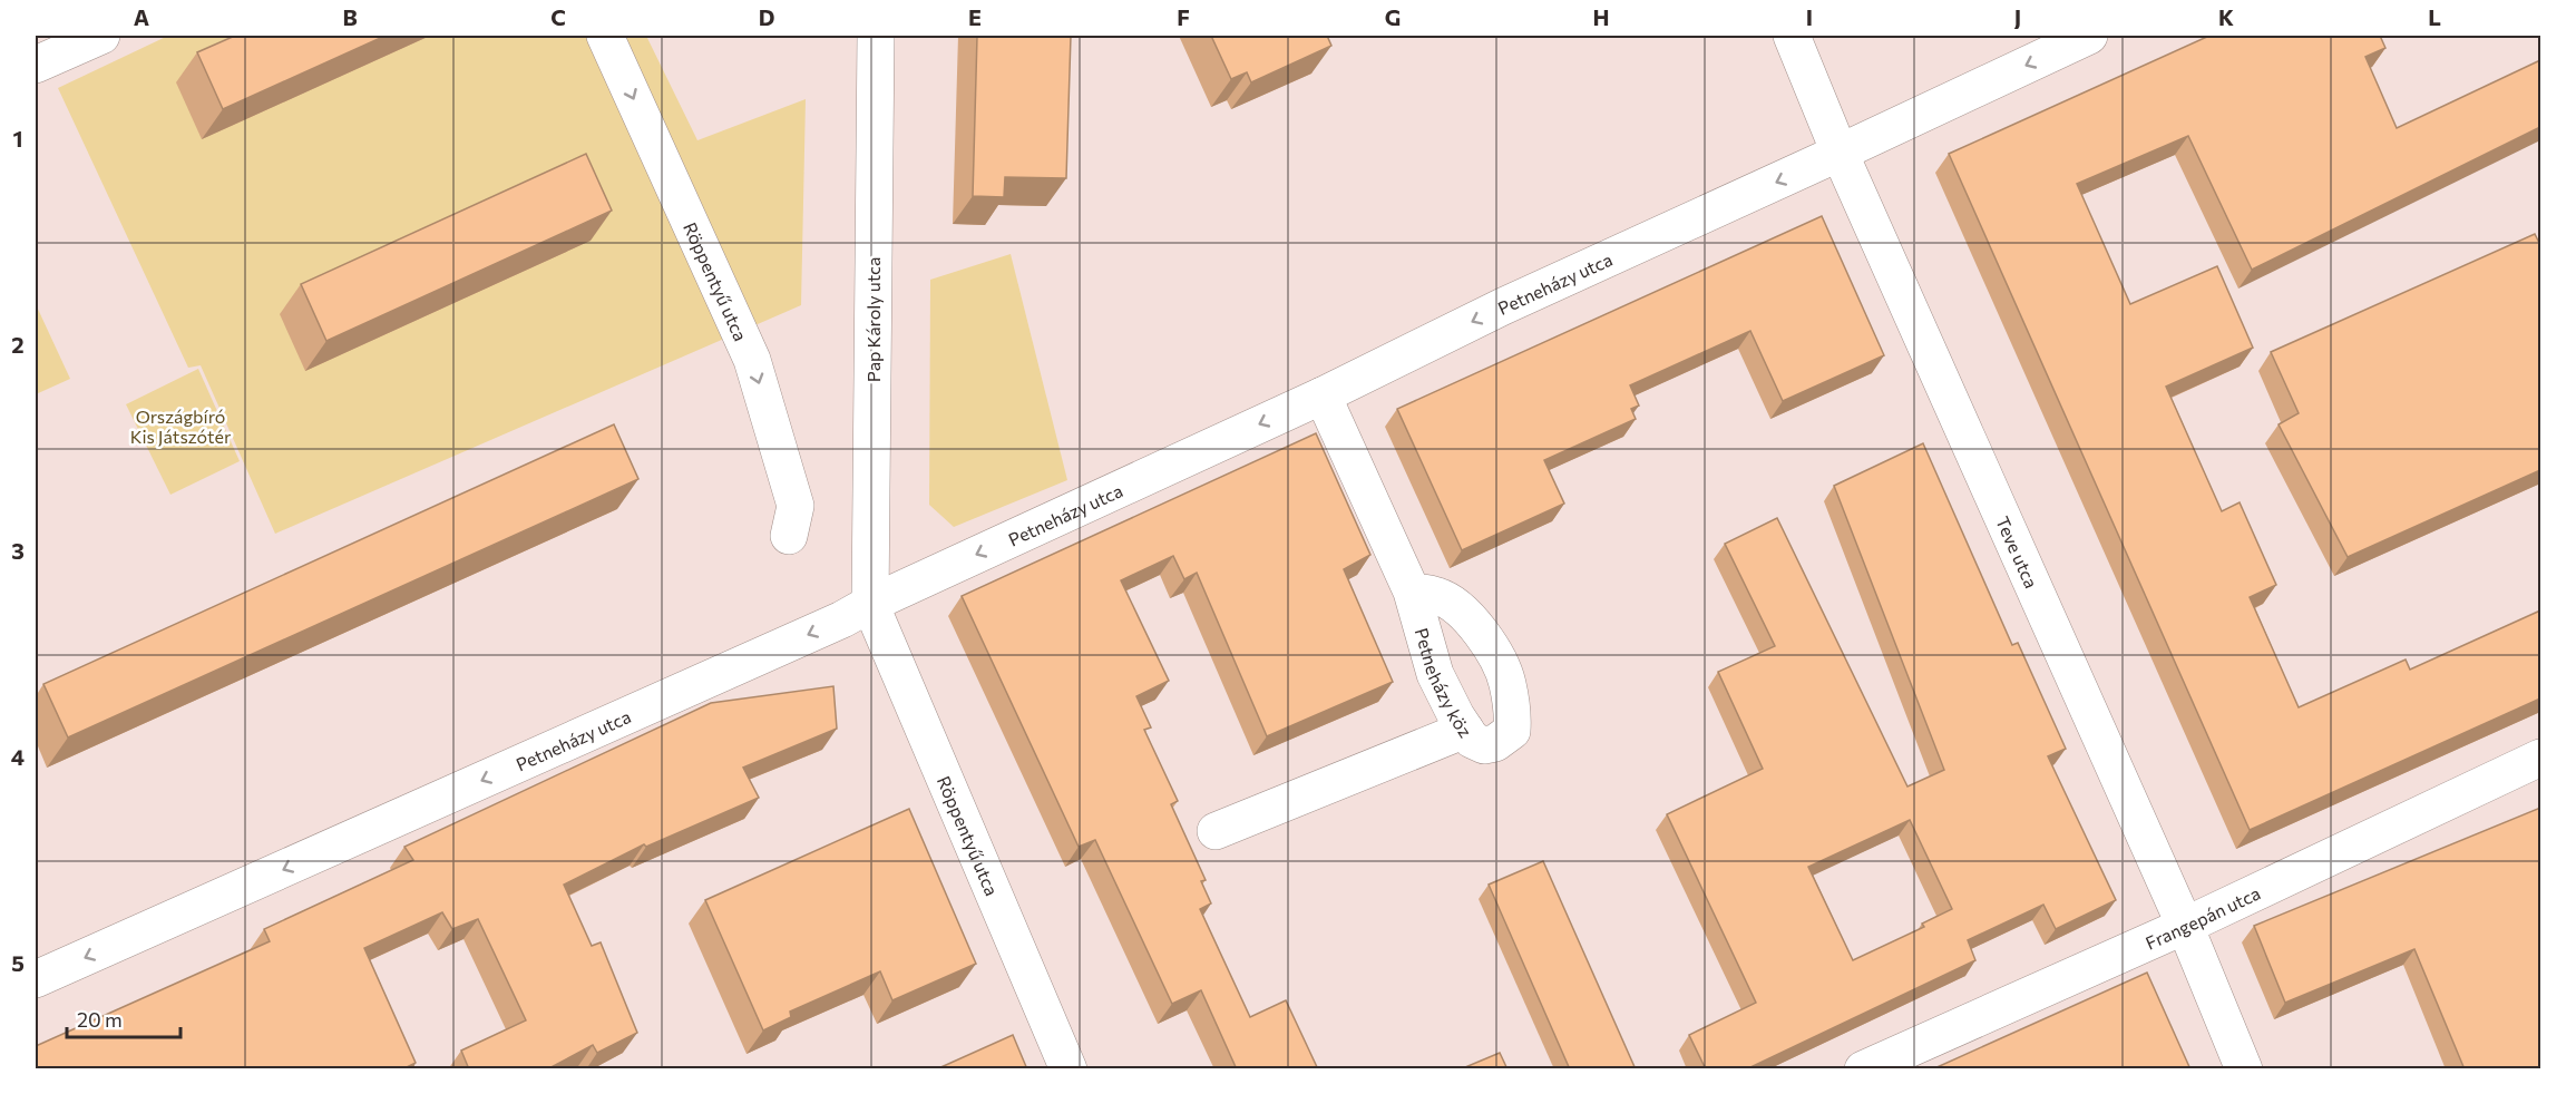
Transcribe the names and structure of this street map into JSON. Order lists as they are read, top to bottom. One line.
{"streets":{"street":["Röppentyű utca","Petneházy utca","Pap Károly utca","Teve utca","Petneházy köz","Frangepán utca"]},"crossings":[["Röppentyű utca","Petneházy utca"],["Röppentyű utca","Pap Károly utca"],["Petneházy utca","Pap Károly utca"],["Petneházy utca","Teve utca"],["Petneházy utca","Petneházy köz"],["Teve utca","Frangepán utca"]],"one_way":["Röppentyű utca","Petneházy utca"],"parks":["Országbíró Kis Játszótér"],"scale_bar":"20 m","grid":{"columns":["A","B","C","D","E","F","G","H","I","J","K","L"],"rows":["1","2","3","4","5"]}}
